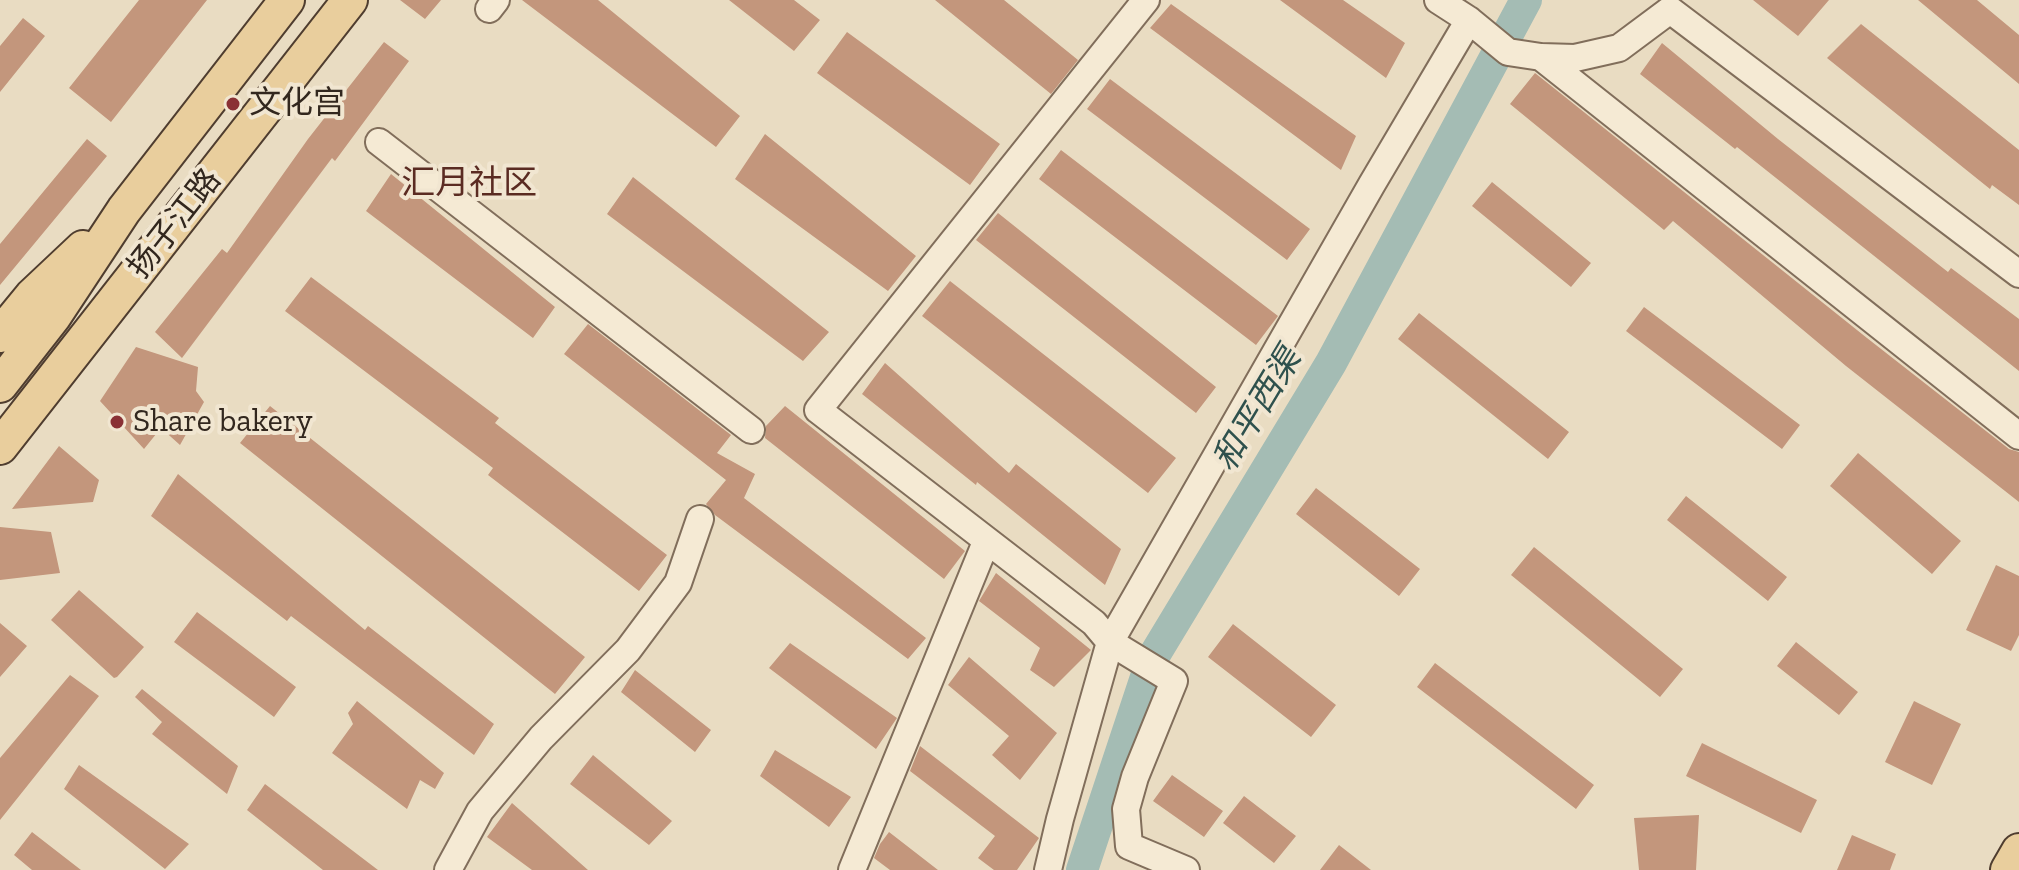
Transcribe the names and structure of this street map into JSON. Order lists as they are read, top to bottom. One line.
{"streets":{"main road":["扬子江路"]},"districts":["汇月社区"],"water":["和平西渠"],"places":["文化宫","Share bakery"]}
